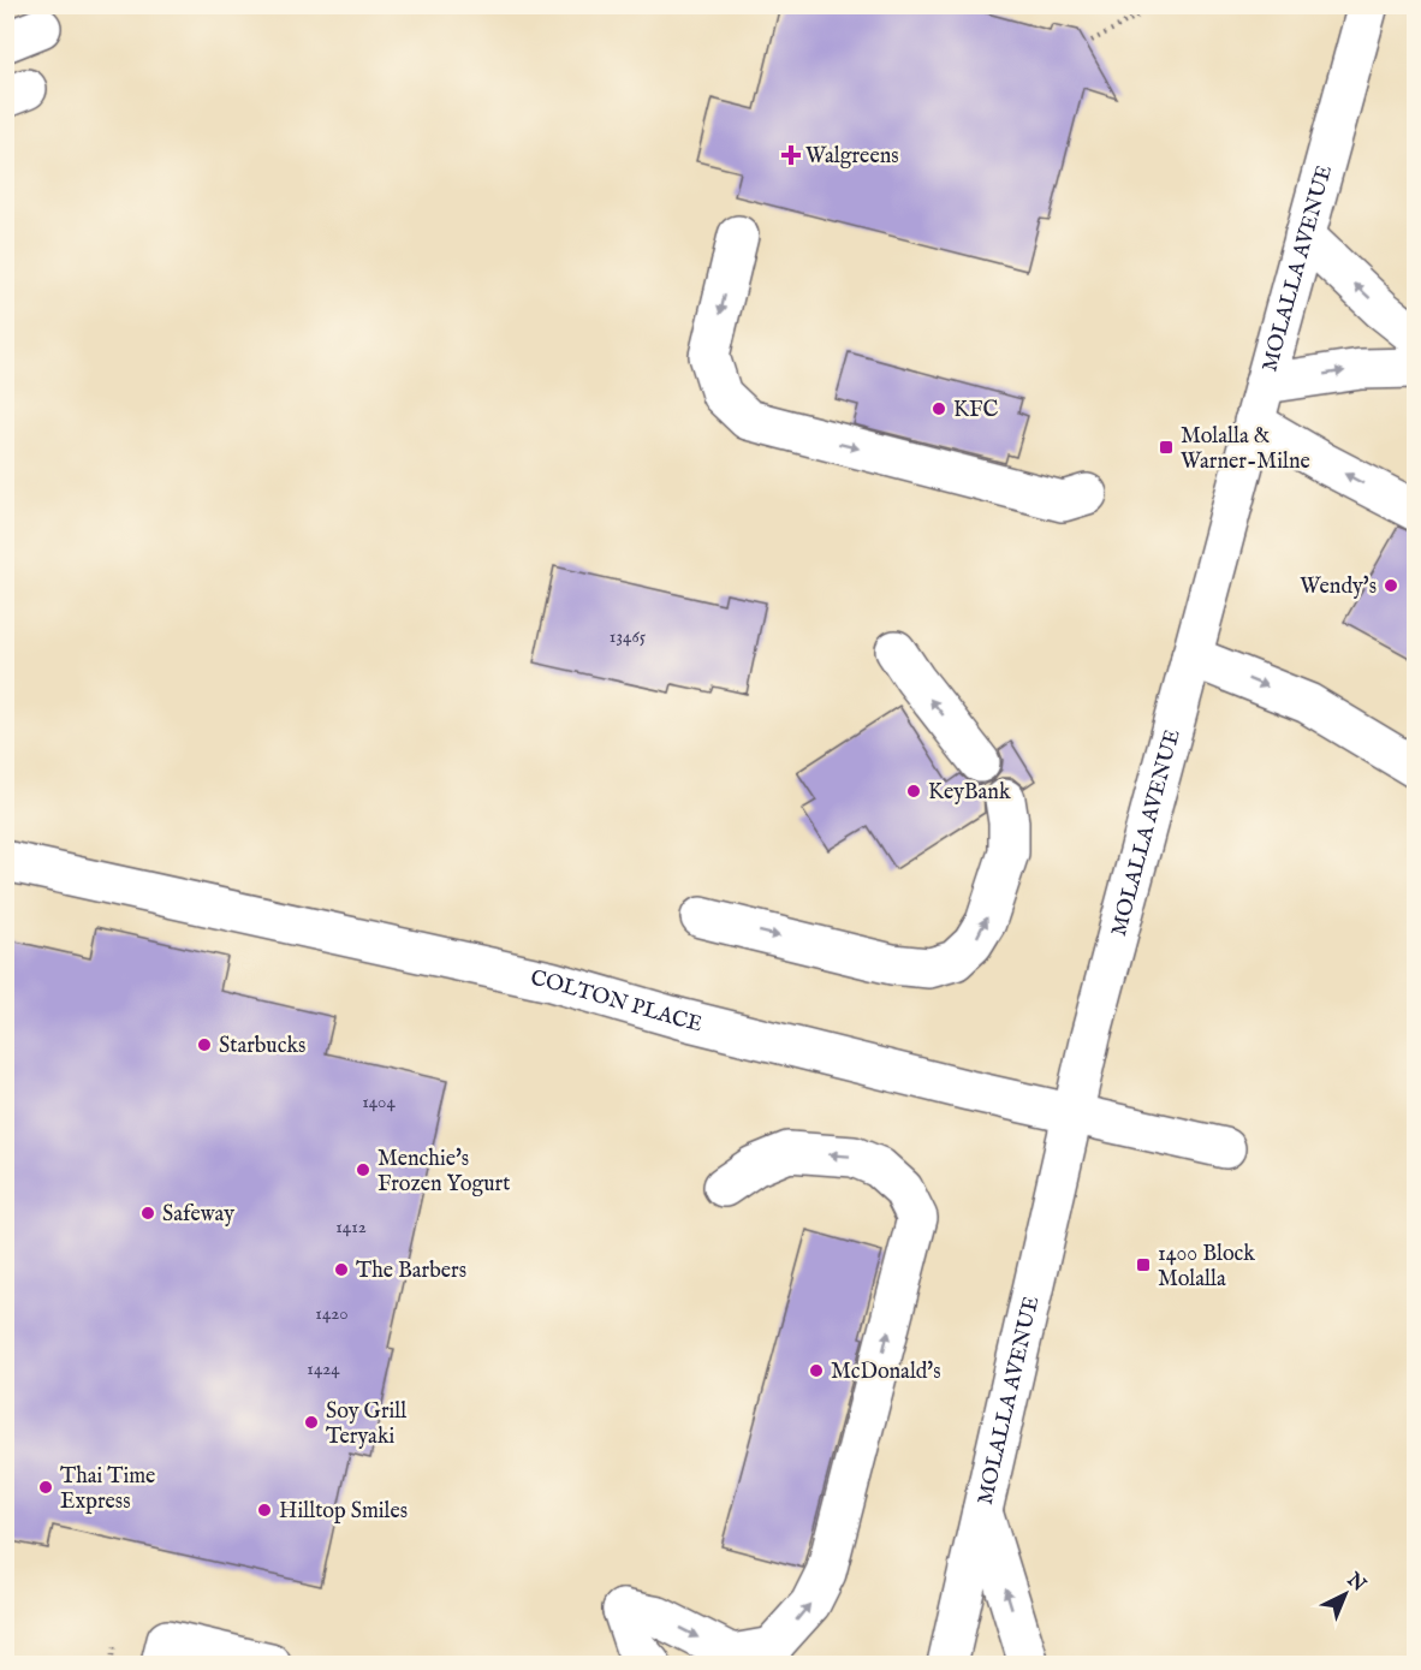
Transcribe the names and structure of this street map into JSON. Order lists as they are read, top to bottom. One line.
{"streets":{"main road":["MOLALLA AVENUE","COLTON PLACE"]},"crossings":[["MOLALLA AVENUE","COLTON PLACE"]],"places":{"health":["Walgreens"],"other":["KFC","Wendy's","KeyBank","Starbucks","Menchie's Frozen Yogurt","Safeway","The Barbers","McDonald's","Soy Grill Teryaki","Thai Time Express","Hilltop Smiles"],"transit":["Molalla & Warner-Milne","1400 Block Molalla"]},"house_numbers":["13465","1404","1412","1420","1424"],"north":"top right"}
